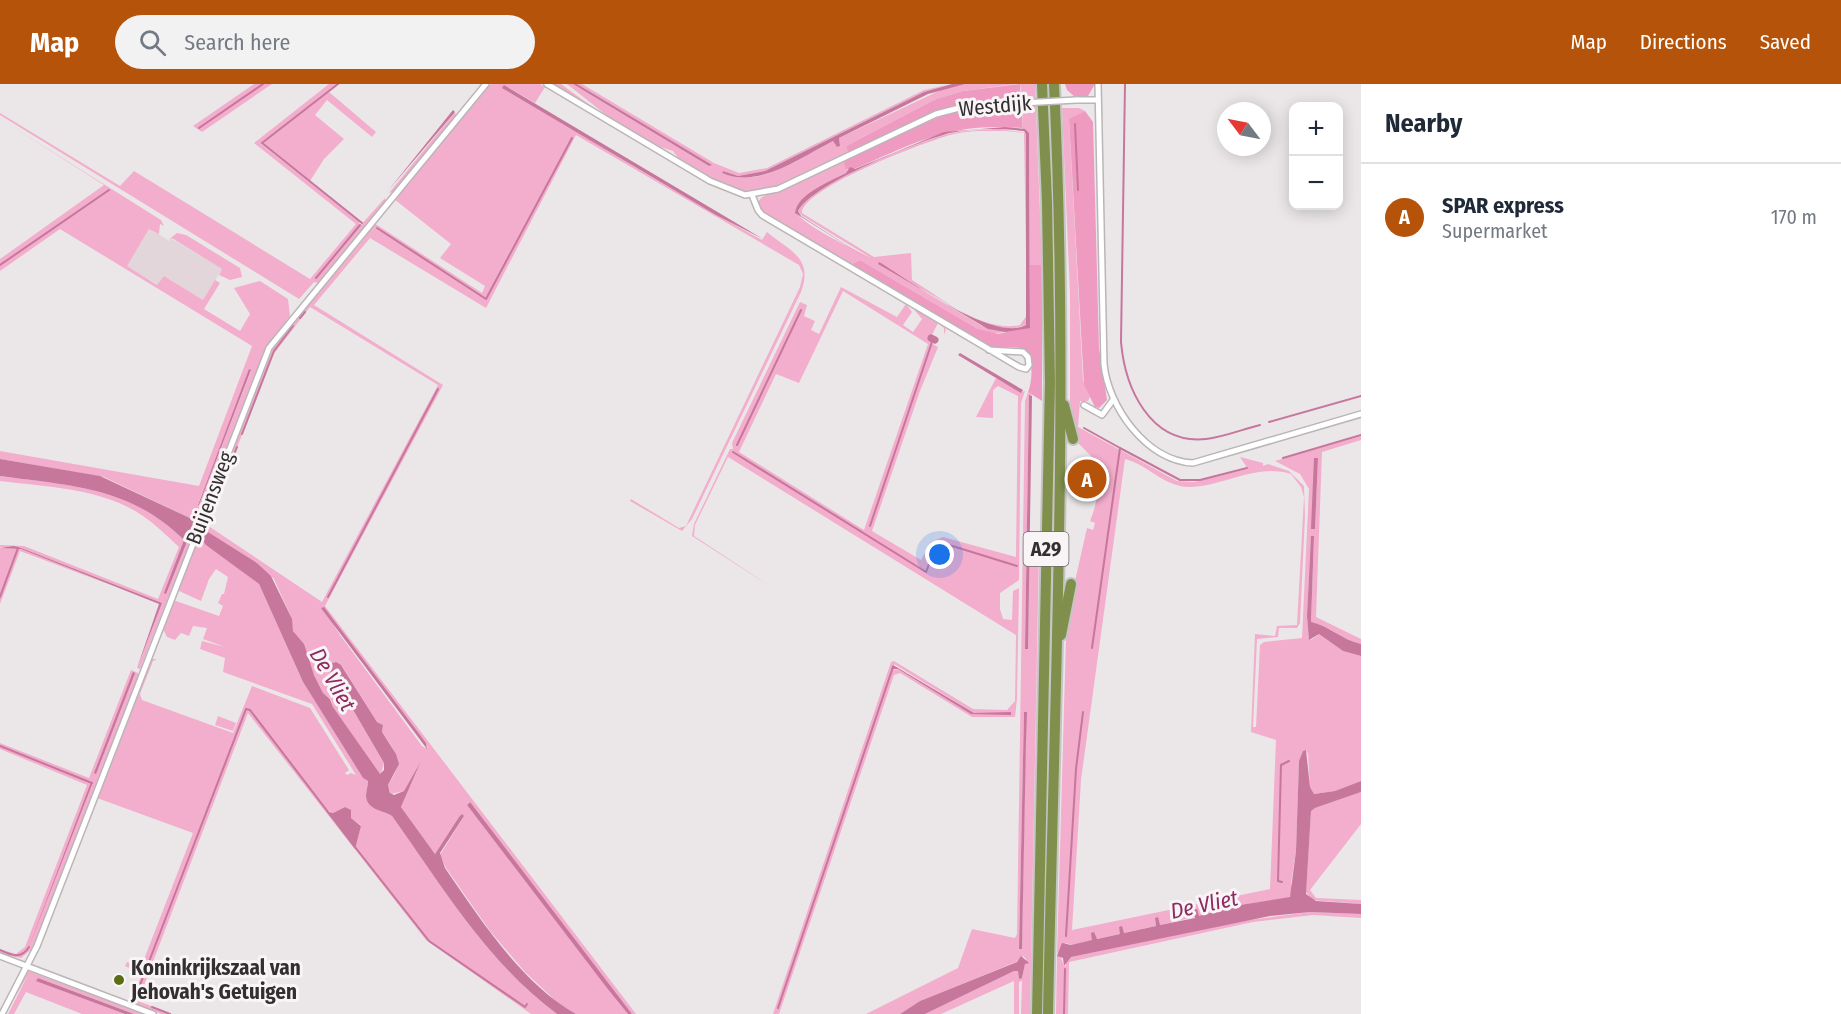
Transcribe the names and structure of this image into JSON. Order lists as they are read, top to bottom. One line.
{"streets":{"highway":["A29"],"street":["Westdijk","Buijensweg"]},"water":["De Vliet"],"places":["Koninkrijkszaal van Jehovah's Getuigen"],"north":"top left","page":{"header":"Map","search":"Search here","nav":["Map","Directions","Saved"],"heading":"Nearby","map_buttons":["+","−"],"list":[{"mark":"A","name":"SPAR express","note":"Supermarket","value":"170 m"}],"pins":"A"}}
